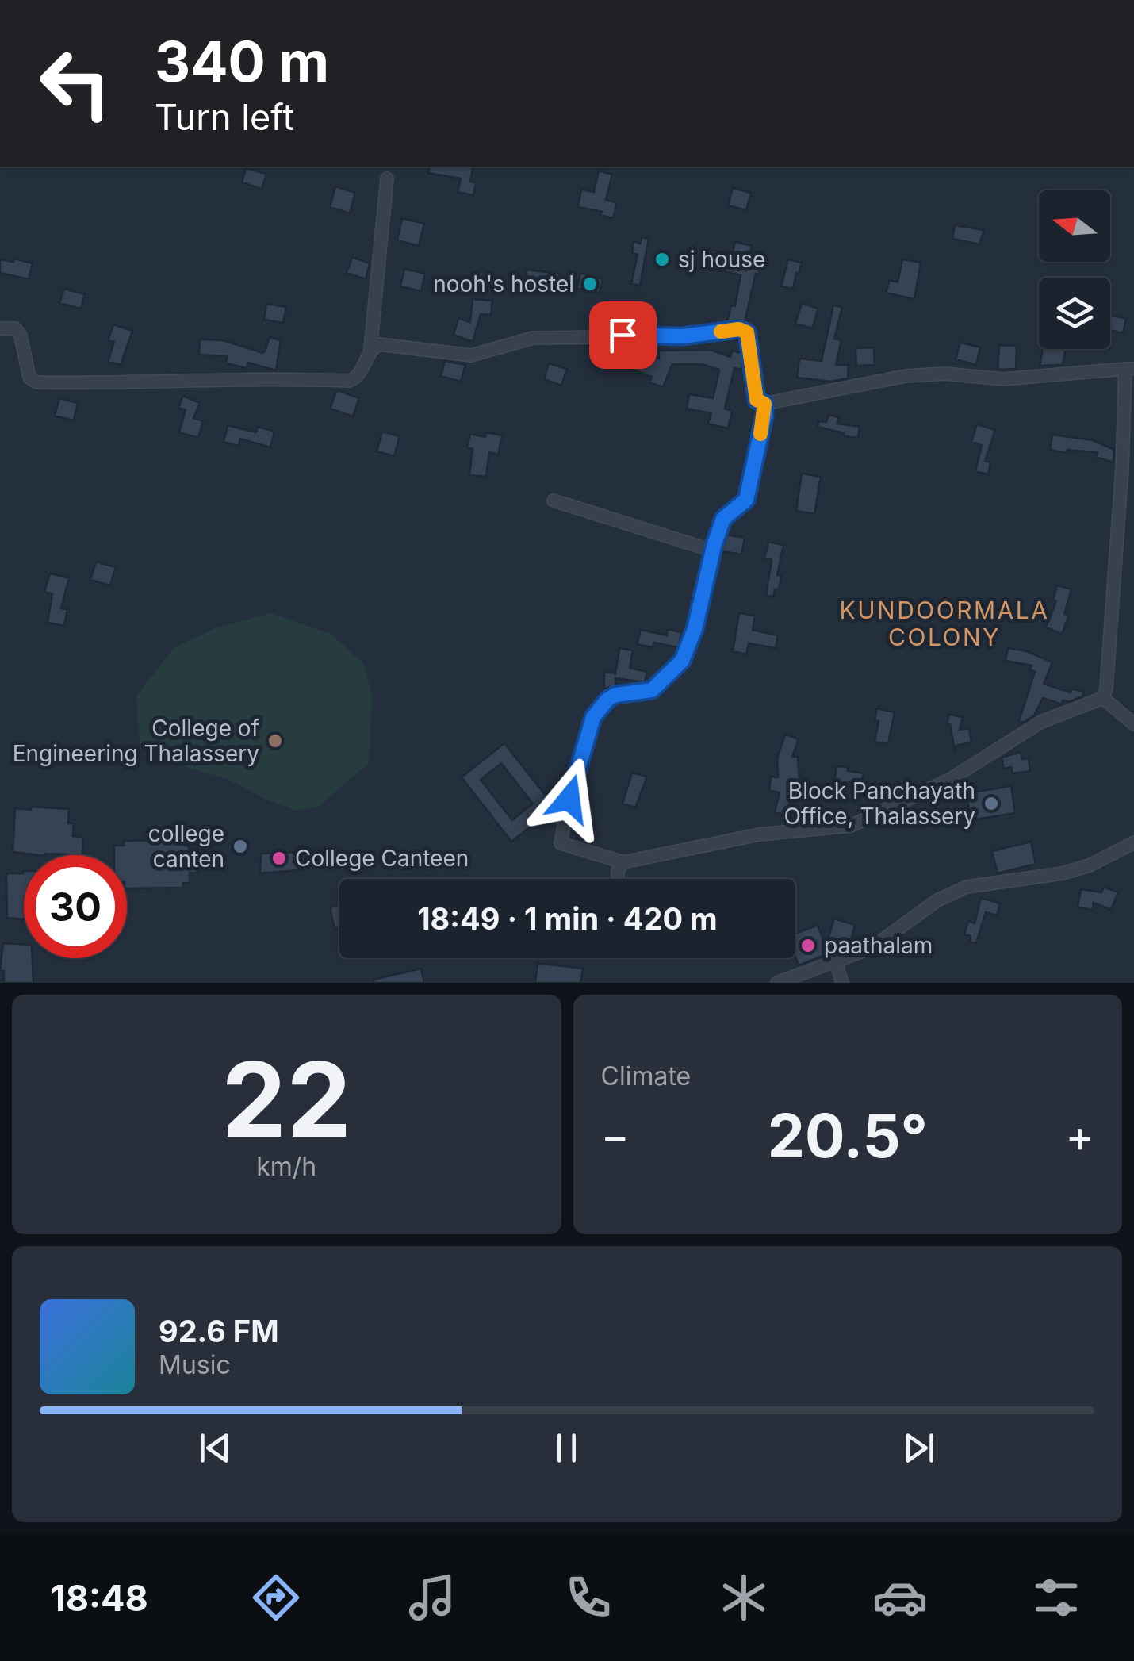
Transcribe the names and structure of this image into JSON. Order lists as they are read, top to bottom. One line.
{"districts":["KUNDOORMALA COLONY"],"places":["sj house","nooh's hostel","College of Engineering Thalassery","Block Panchayath Office, Thalassery","college canten","College Canteen","paathalam"],"north":"left","page":{"turn":["340 m","Turn left"],"limit":"30","trip":"18:49 · 1 min · 420 m","tile":[["22","km/h"],"Climate"],"heat":["−","20.5°","+"],"song":["92.6 FM","Music"],"tabs":"18:48"}}
